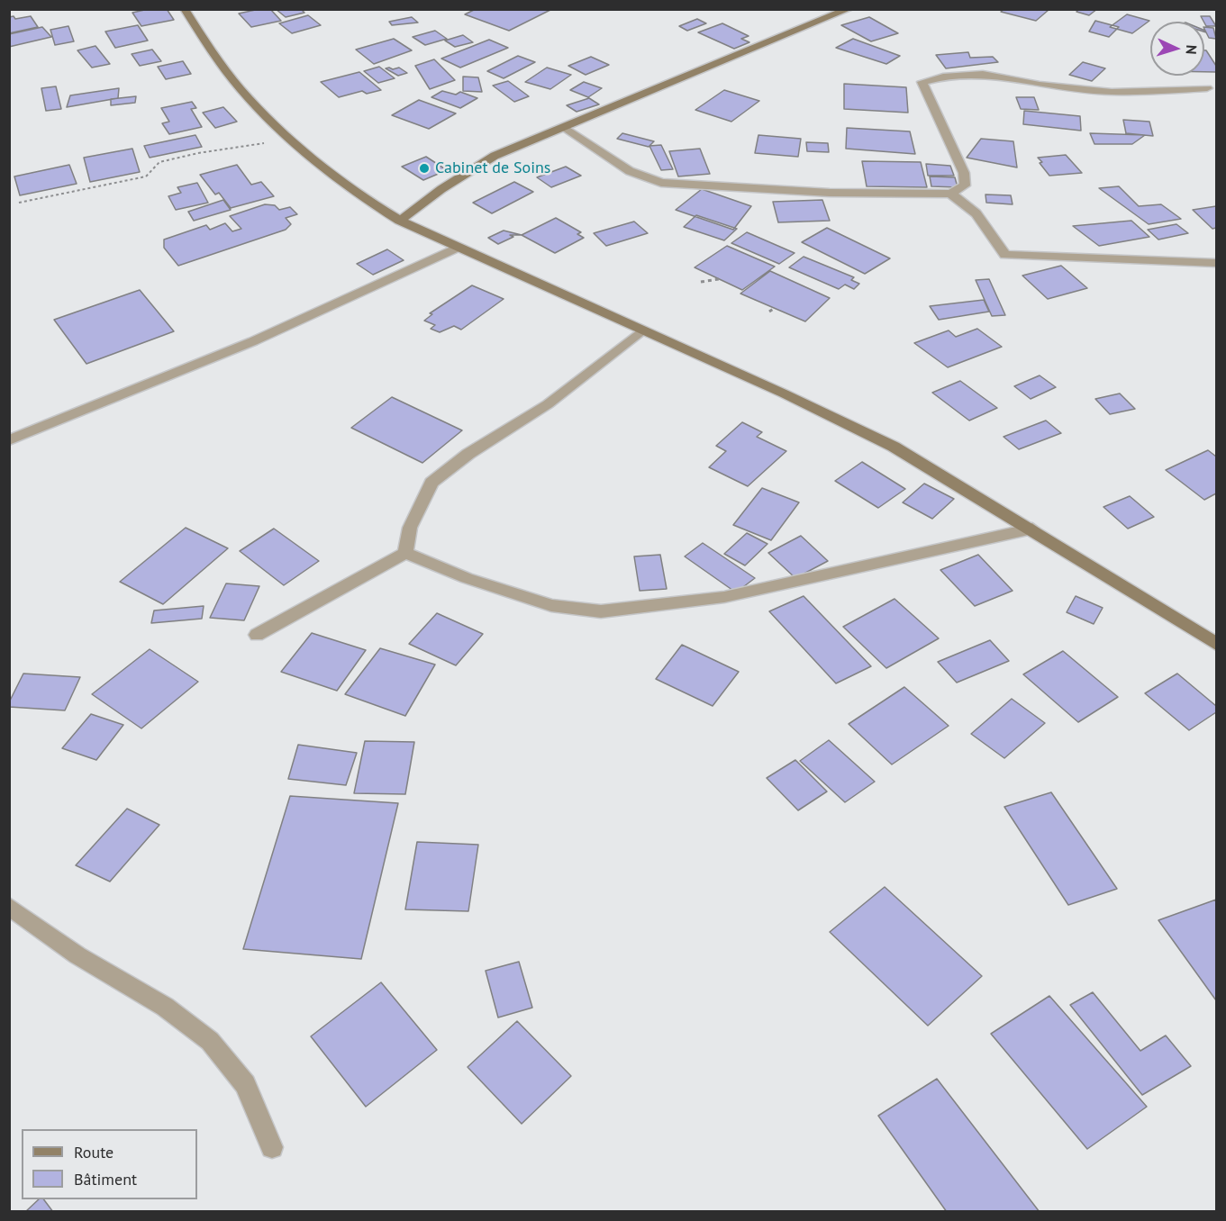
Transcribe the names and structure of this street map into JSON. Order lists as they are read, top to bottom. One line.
{"places":["Cabinet de Soins"],"legend":["Route","Bâtiment"],"north":"right"}
